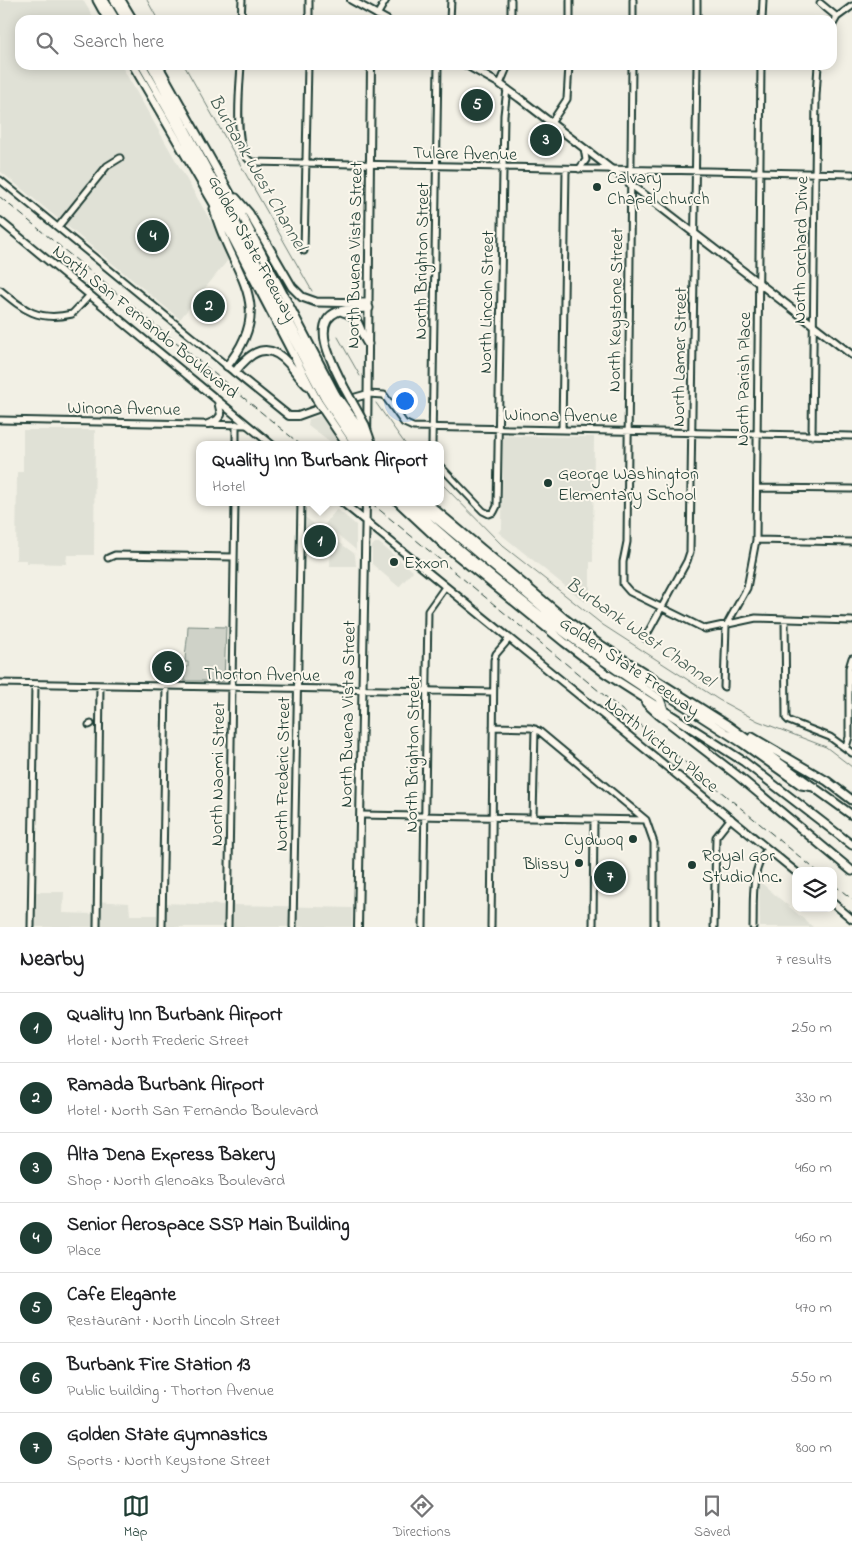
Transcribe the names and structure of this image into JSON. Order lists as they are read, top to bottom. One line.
{"streets":{"highway":["Golden State Freeway"],"main road":["North Buena Vista Street","North San Fernando Boulevard","North Victory Place"],"street":["Tulare Avenue","North Orchard Drive","North Brighton Street","North Lincoln Street","North Keystone Street","North Lamer Street","North Parish Place","Winona Avenue","Thorton Avenue","North Naomi Street","North Frederic Street"]},"crossings":[["Tulare Avenue","North Orchard Drive"],["Tulare Avenue","North Buena Vista Street"],["Tulare Avenue","North Brighton Street"],["Tulare Avenue","North Lincoln Street"],["Tulare Avenue","North Keystone Street"],["Tulare Avenue","North Lamer Street"],["Tulare Avenue","North Parish Place"],["North Orchard Drive","Winona Avenue"],["North Buena Vista Street","North San Fernando Boulevard"],["North Buena Vista Street","Winona Avenue"],["North Buena Vista Street","Thorton Avenue"],["North Brighton Street","Winona Avenue"],["North Brighton Street","Thorton Avenue"],["North Lincoln Street","Winona Avenue"],["North Keystone Street","North Lamer Street"],["North Keystone Street","Winona Avenue"],["North San Fernando Boulevard","Winona Avenue"],["North Lamer Street","Winona Avenue"],["North Parish Place","Winona Avenue"],["Thorton Avenue","North Naomi Street"],["Thorton Avenue","North Frederic Street"]],"water":["Burbank West Channel"],"places":["Calvary Chapel church","George Washington Elementary School","Exxon","Cydwoq","Blissy","Royal Gor Studio Inc."],"page":{"search":"Search here","pins":["5","3","4","2","1","6","7"],"popup":["Quality Inn Burbank Airport","Hotel"],"heading":["Nearby","7 results"],"list":[{"mark":"1","name":"Quality Inn Burbank Airport","note":"Hotel · North Frederic Street","value":"250 m"},{"mark":"2","name":"Ramada Burbank Airport","note":"Hotel · North San Fernando Boulevard","value":"330 m"},{"mark":"3","name":"Alta Dena Express Bakery","note":"Shop · North Glenoaks Boulevard","value":"460 m"},{"mark":"4","name":"Senior Aerospace SSP Main Building","note":"Place","value":"460 m"},{"mark":"5","name":"Cafe Elegante","note":"Restaurant · North Lincoln Street","value":"470 m"},{"mark":"6","name":"Burbank Fire Station 13","note":"Public building · Thorton Avenue","value":"550 m"},{"mark":"7","name":"Golden State Gymnastics","note":"Sports · North Keystone Street","value":"800 m"}],"nav":["Map","Directions","Saved"]}}
